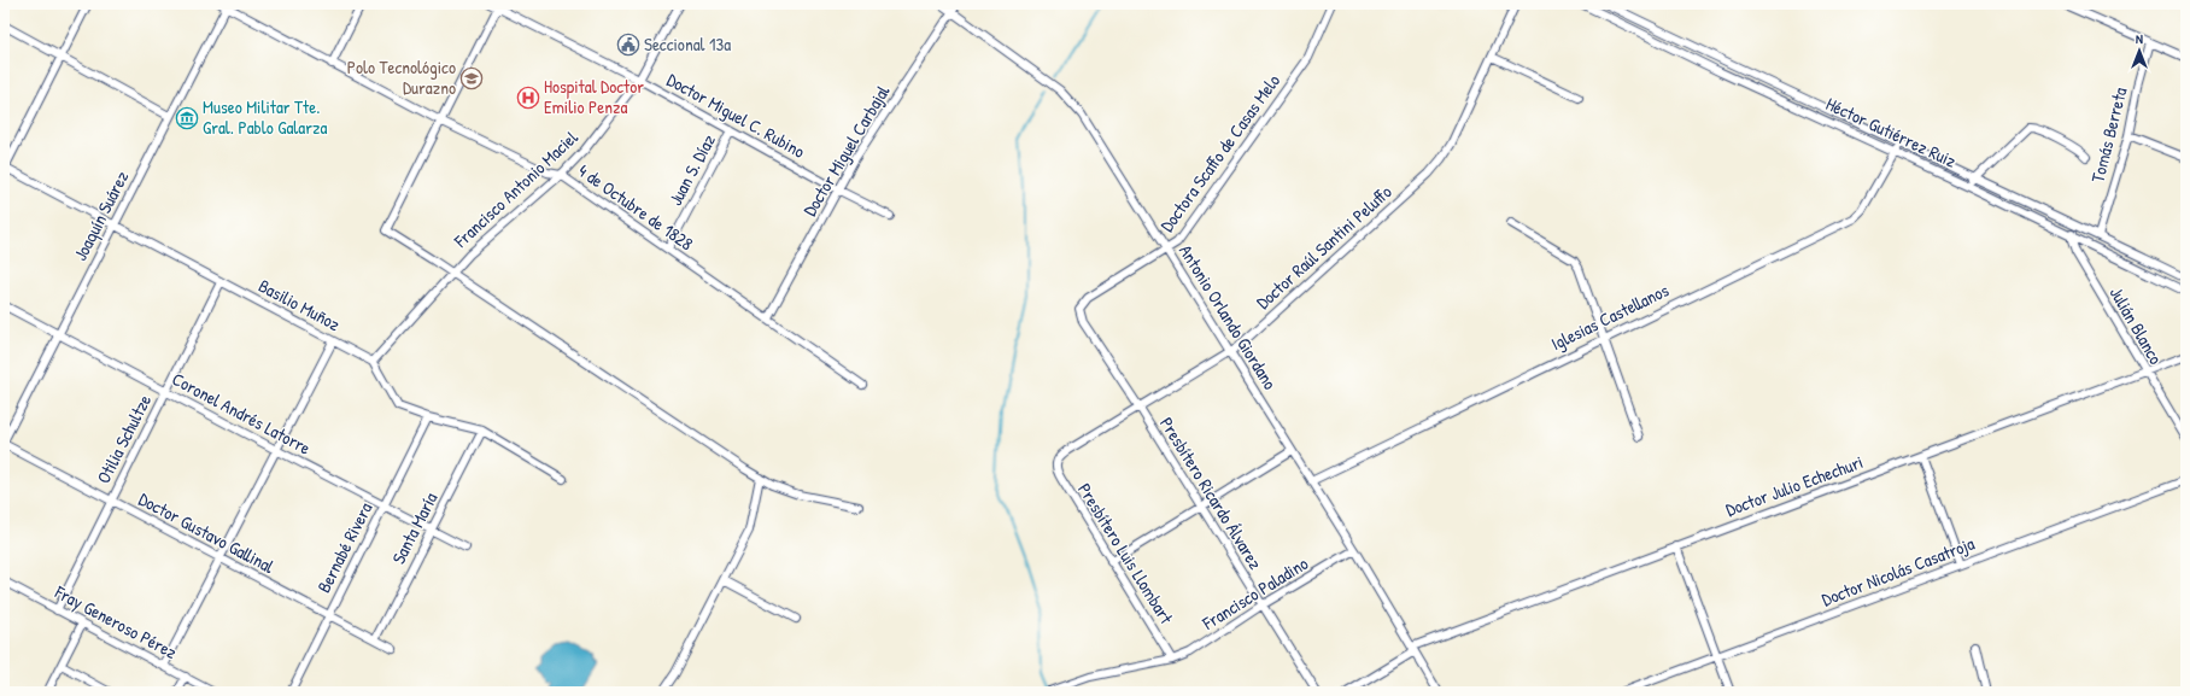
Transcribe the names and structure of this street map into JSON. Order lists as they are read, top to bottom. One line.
{"streets":{"street":["Doctor Miguel C. Rubino","Héctor Gutiérrez Ruiz","Tomás Berreta","Doctor Miguel Carbajal","Doctora Scaffo de Casas Melo","Juan S. Díaz","Francisco Antonio Maciel","4 de Octubre de 1828","Joaquín Suárez","Doctor Raúl Santini Peluffo","Basilio Muñoz","Antonio Orlando Giordano","Iglesias Castellanos","Julián Blanco","Coronel Andrés Latorre","Otilia Schultze","Doctor Julio Echechuri","Presbítero Ricardo Álvarez","Santa María","Doctor Gustavo Gallinal","Bernabé Rivera","Presbítero Luis Llombart","Doctor Nicolás Casatroja","Francisco Paladino","Fray Generoso Pérez"]},"crossings":[["Doctor Miguel C. Rubino","Doctor Miguel Carbajal"],["Doctor Miguel C. Rubino","Juan S. Díaz"],["Doctor Miguel C. Rubino","Francisco Antonio Maciel"],["Héctor Gutiérrez Ruiz","Tomás Berreta"],["Héctor Gutiérrez Ruiz","Iglesias Castellanos"],["Héctor Gutiérrez Ruiz","Julián Blanco"],["Doctor Miguel Carbajal","4 de Octubre de 1828"],["Doctor Miguel Carbajal","Antonio Orlando Giordano"],["Doctora Scaffo de Casas Melo","Antonio Orlando Giordano"],["Doctora Scaffo de Casas Melo","Presbítero Ricardo Álvarez"],["Juan S. Díaz","4 de Octubre de 1828"],["Francisco Antonio Maciel","4 de Octubre de 1828"],["Francisco Antonio Maciel","Basilio Muñoz"],["4 de Octubre de 1828","Joaquín Suárez"],["Joaquín Suárez","Basilio Muñoz"],["Joaquín Suárez","Coronel Andrés Latorre"],["Joaquín Suárez","Doctor Gustavo Gallinal"],["Doctor Raúl Santini Peluffo","Antonio Orlando Giordano"],["Doctor Raúl Santini Peluffo","Presbítero Ricardo Álvarez"],["Doctor Raúl Santini Peluffo","Presbítero Luis Llombart"],["Basilio Muñoz","Otilia Schultze"],["Antonio Orlando Giordano","Iglesias Castellanos"],["Antonio Orlando Giordano","Doctor Julio Echechuri"],["Antonio Orlando Giordano","Francisco Paladino"],["Julián Blanco","Doctor Julio Echechuri"],["Coronel Andrés Latorre","Otilia Schultze"],["Coronel Andrés Latorre","Santa María"],["Coronel Andrés Latorre","Bernabé Rivera"],["Otilia Schultze","Doctor Gustavo Gallinal"],["Otilia Schultze","Fray Generoso Pérez"],["Presbítero Ricardo Álvarez","Francisco Paladino"],["Santa María","Doctor Gustavo Gallinal"],["Doctor Gustavo Gallinal","Bernabé Rivera"],["Presbítero Luis Llombart","Francisco Paladino"]],"places":{"public building":["Seccional 13a"],"school or university":["Polo Tecnológico Durazno"],"hospital":["Hospital Doctor Emilio Penza"],"museum":["Museo Militar Tte. Gral. Pablo Galarza"]},"north":"top"}
